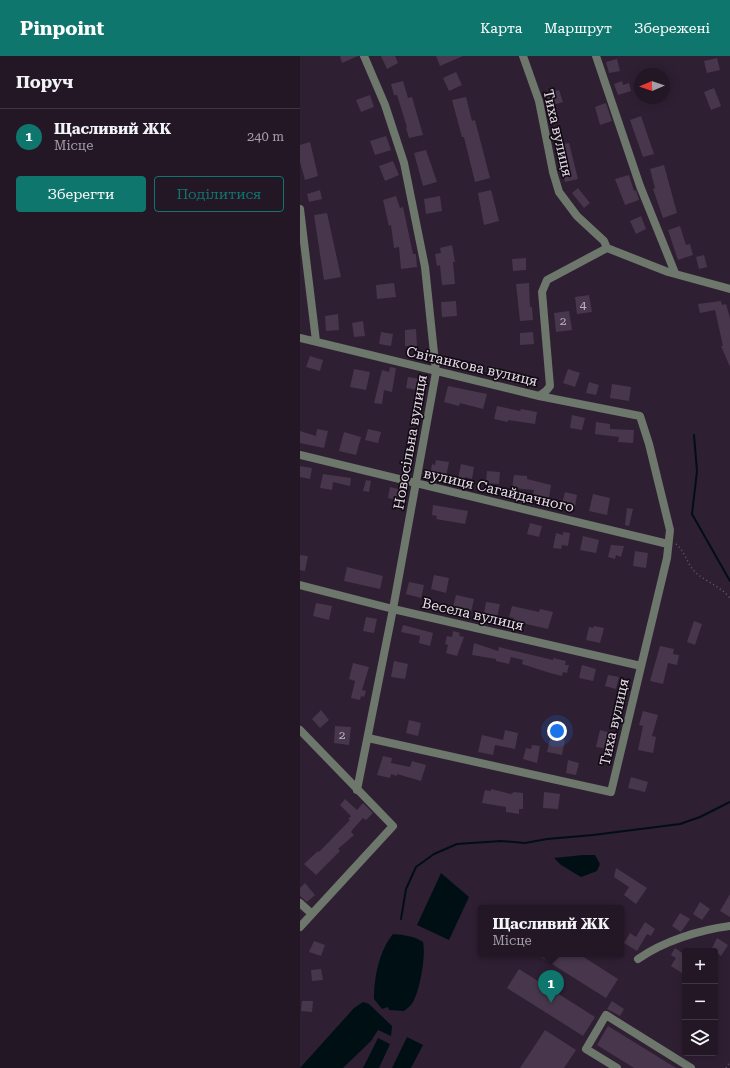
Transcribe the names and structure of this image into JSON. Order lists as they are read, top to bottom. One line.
{"streets":{"street":["Тиха вулиця","Світанкова вулиця","Новосільна вулиця","вулиця Сагайдачного","Весела вулиця"]},"crossings":[["Тиха вулиця","Світанкова вулиця"],["Тиха вулиця","Новосільна вулиця"],["Тиха вулиця","вулиця Сагайдачного"],["Тиха вулиця","Весела вулиця"],["Світанкова вулиця","Новосільна вулиця"],["Новосільна вулиця","вулиця Сагайдачного"],["Новосільна вулиця","Весела вулиця"]],"house_numbers":["4","2","2"],"north":"left","page":{"header":"Pinpoint","nav":["Карта","Маршрут","Збережені"],"heading":"Поруч","list":[{"mark":"1","name":"Щасливий ЖК","note":"Місце","value":"240 m"}],"buttons":["Зберегти","Поділитися"],"popup":["Щасливий ЖК","Місце"],"map_buttons":["+","−"],"pins":"1"}}
